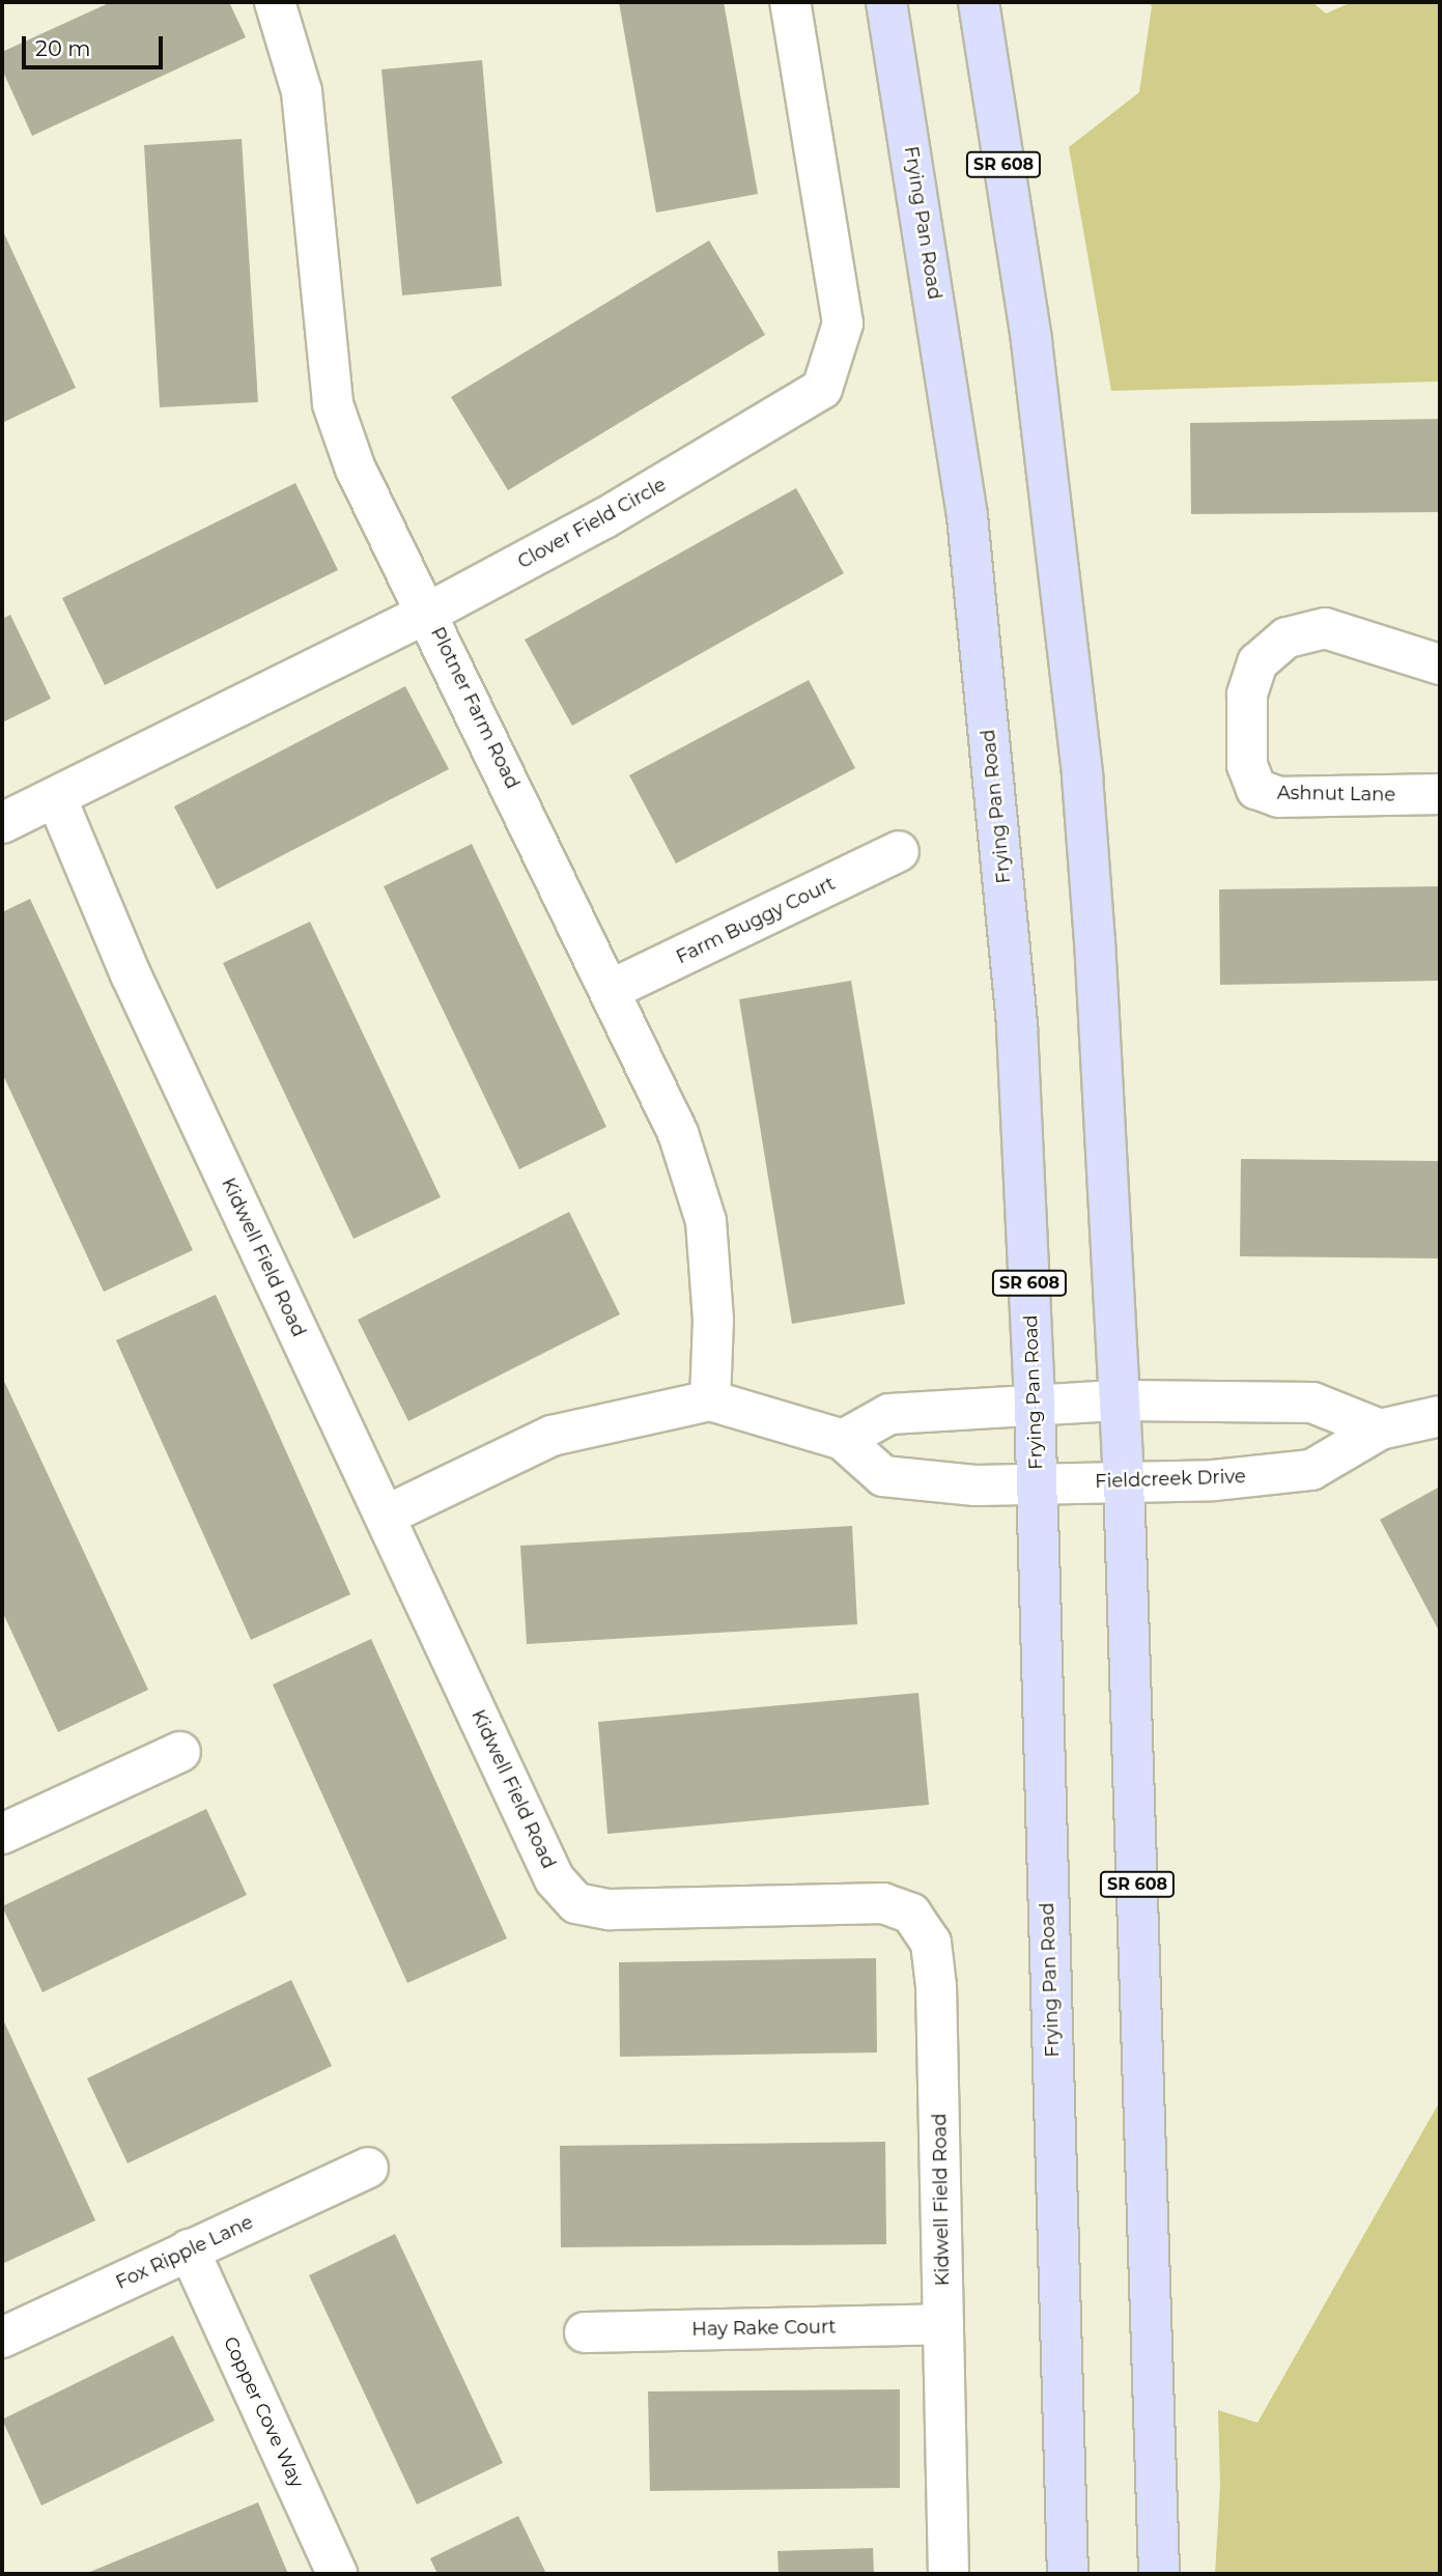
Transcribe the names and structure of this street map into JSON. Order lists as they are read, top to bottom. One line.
{"streets":{"main road":["SR 608","Frying Pan Road"],"street":["Clover Field Circle","Plotner Farm Road","Ashnut Lane","Farm Buggy Court","Kidwell Field Road","Fieldcreek Drive","Fox Ripple Lane","Hay Rake Court","Copper Cove Way"]},"crossings":[["SR 608","Fieldcreek Drive"],["Frying Pan Road","Fieldcreek Drive"],["Clover Field Circle","Plotner Farm Road"],["Clover Field Circle","Kidwell Field Road"],["Plotner Farm Road","Farm Buggy Court"],["Kidwell Field Road","Hay Rake Court"],["Fox Ripple Lane","Copper Cove Way"]],"scale_bar":"20 m"}
